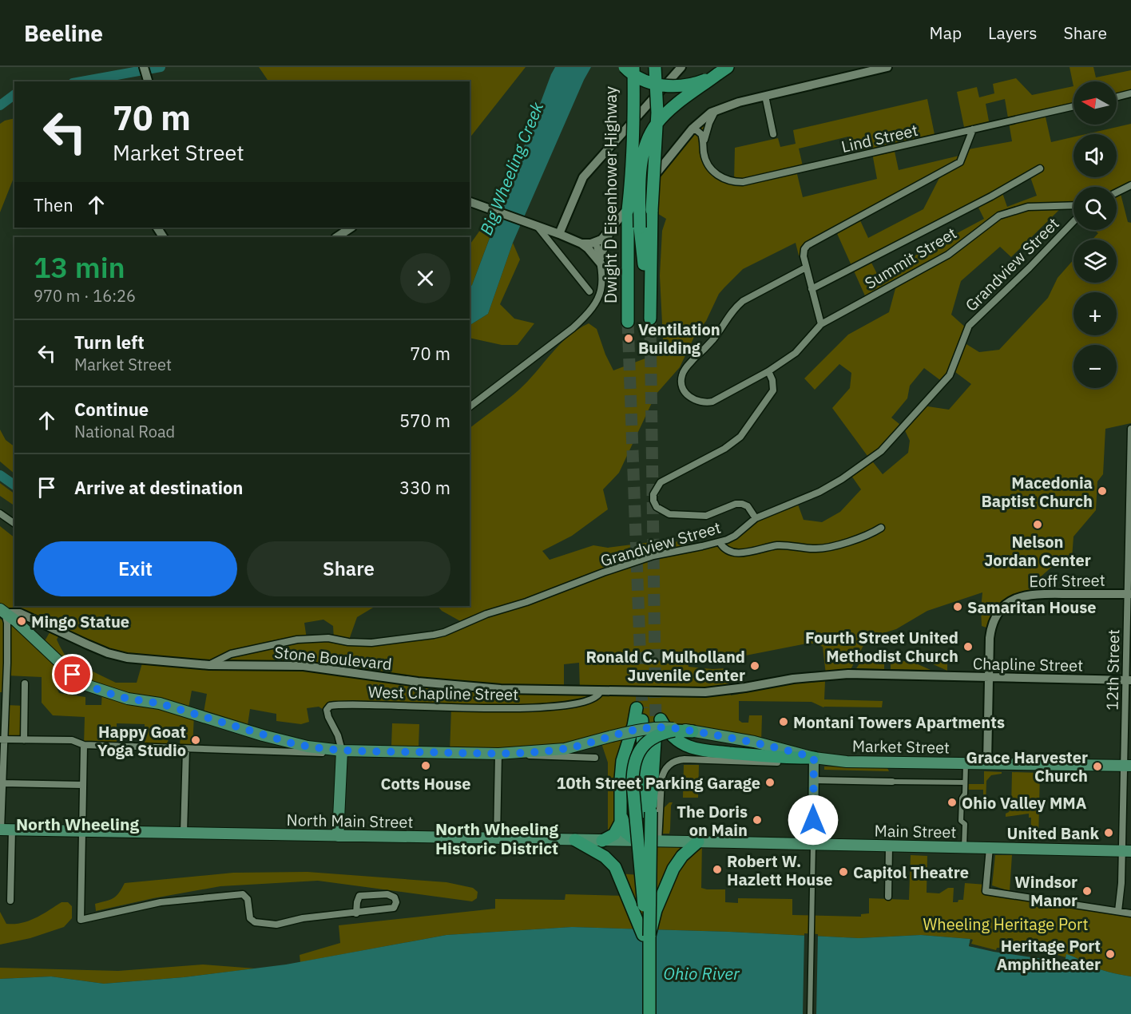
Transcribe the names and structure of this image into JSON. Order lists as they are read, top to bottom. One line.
{"streets":{"highway":["Dwight D Eisenhower Highway"],"main road":["Market Street","North Main Street","Main Street"],"street":["Lind Street","Summit Street","Grandview Street","Eoff Street","Stone Boulevard","Chapline Street","12th Street","West Chapline Street"]},"crossings":[["Grandview Street","Stone Boulevard"],["Eoff Street","Chapline Street"],["Eoff Street","12th Street"],["Stone Boulevard","Chapline Street"],["Stone Boulevard","West Chapline Street"],["Chapline Street","12th Street"],["12th Street","Market Street"],["12th Street","Main Street"],["Market Street","North Main Street"],["North Main Street","Main Street"]],"districts":["North Wheeling","North Wheeling Historic District"],"water":["Big Wheeling Creek","Ohio River"],"parks":["Wheeling Heritage Port"],"places":["Ventilation Building","Macedonia Baptist Church","Nelson Jordan Center","Samaritan House","Mingo Statue","Fourth Street United Methodist Church","Ronald C. Mulholland Juvenile Center","Montani Towers Apartments","Happy Goat Yoga Studio","Cotts House","Grace Harvester Church","10th Street Parking Garage","Ohio Valley MMA","The Doris on Main","United Bank","Robert W. Hazlett House","Capitol Theatre","Windsor Manor","Heritage Port Amphitheater"],"north":"left","page":{"header":"Beeline","nav":["Map","Layers","Share"],"map_buttons":["+","−"],"turn":["70 m","Market Street"],"then":"Then","heading":["13 min","970 m · 16:26"],"list":[{"name":"Turn left","note":"Market Street","value":"70 m"},{"name":"Continue","note":"National Road","value":"570 m"},{"name":"Arrive at destination","value":"330 m"}],"buttons":["Exit","Share"]}}
